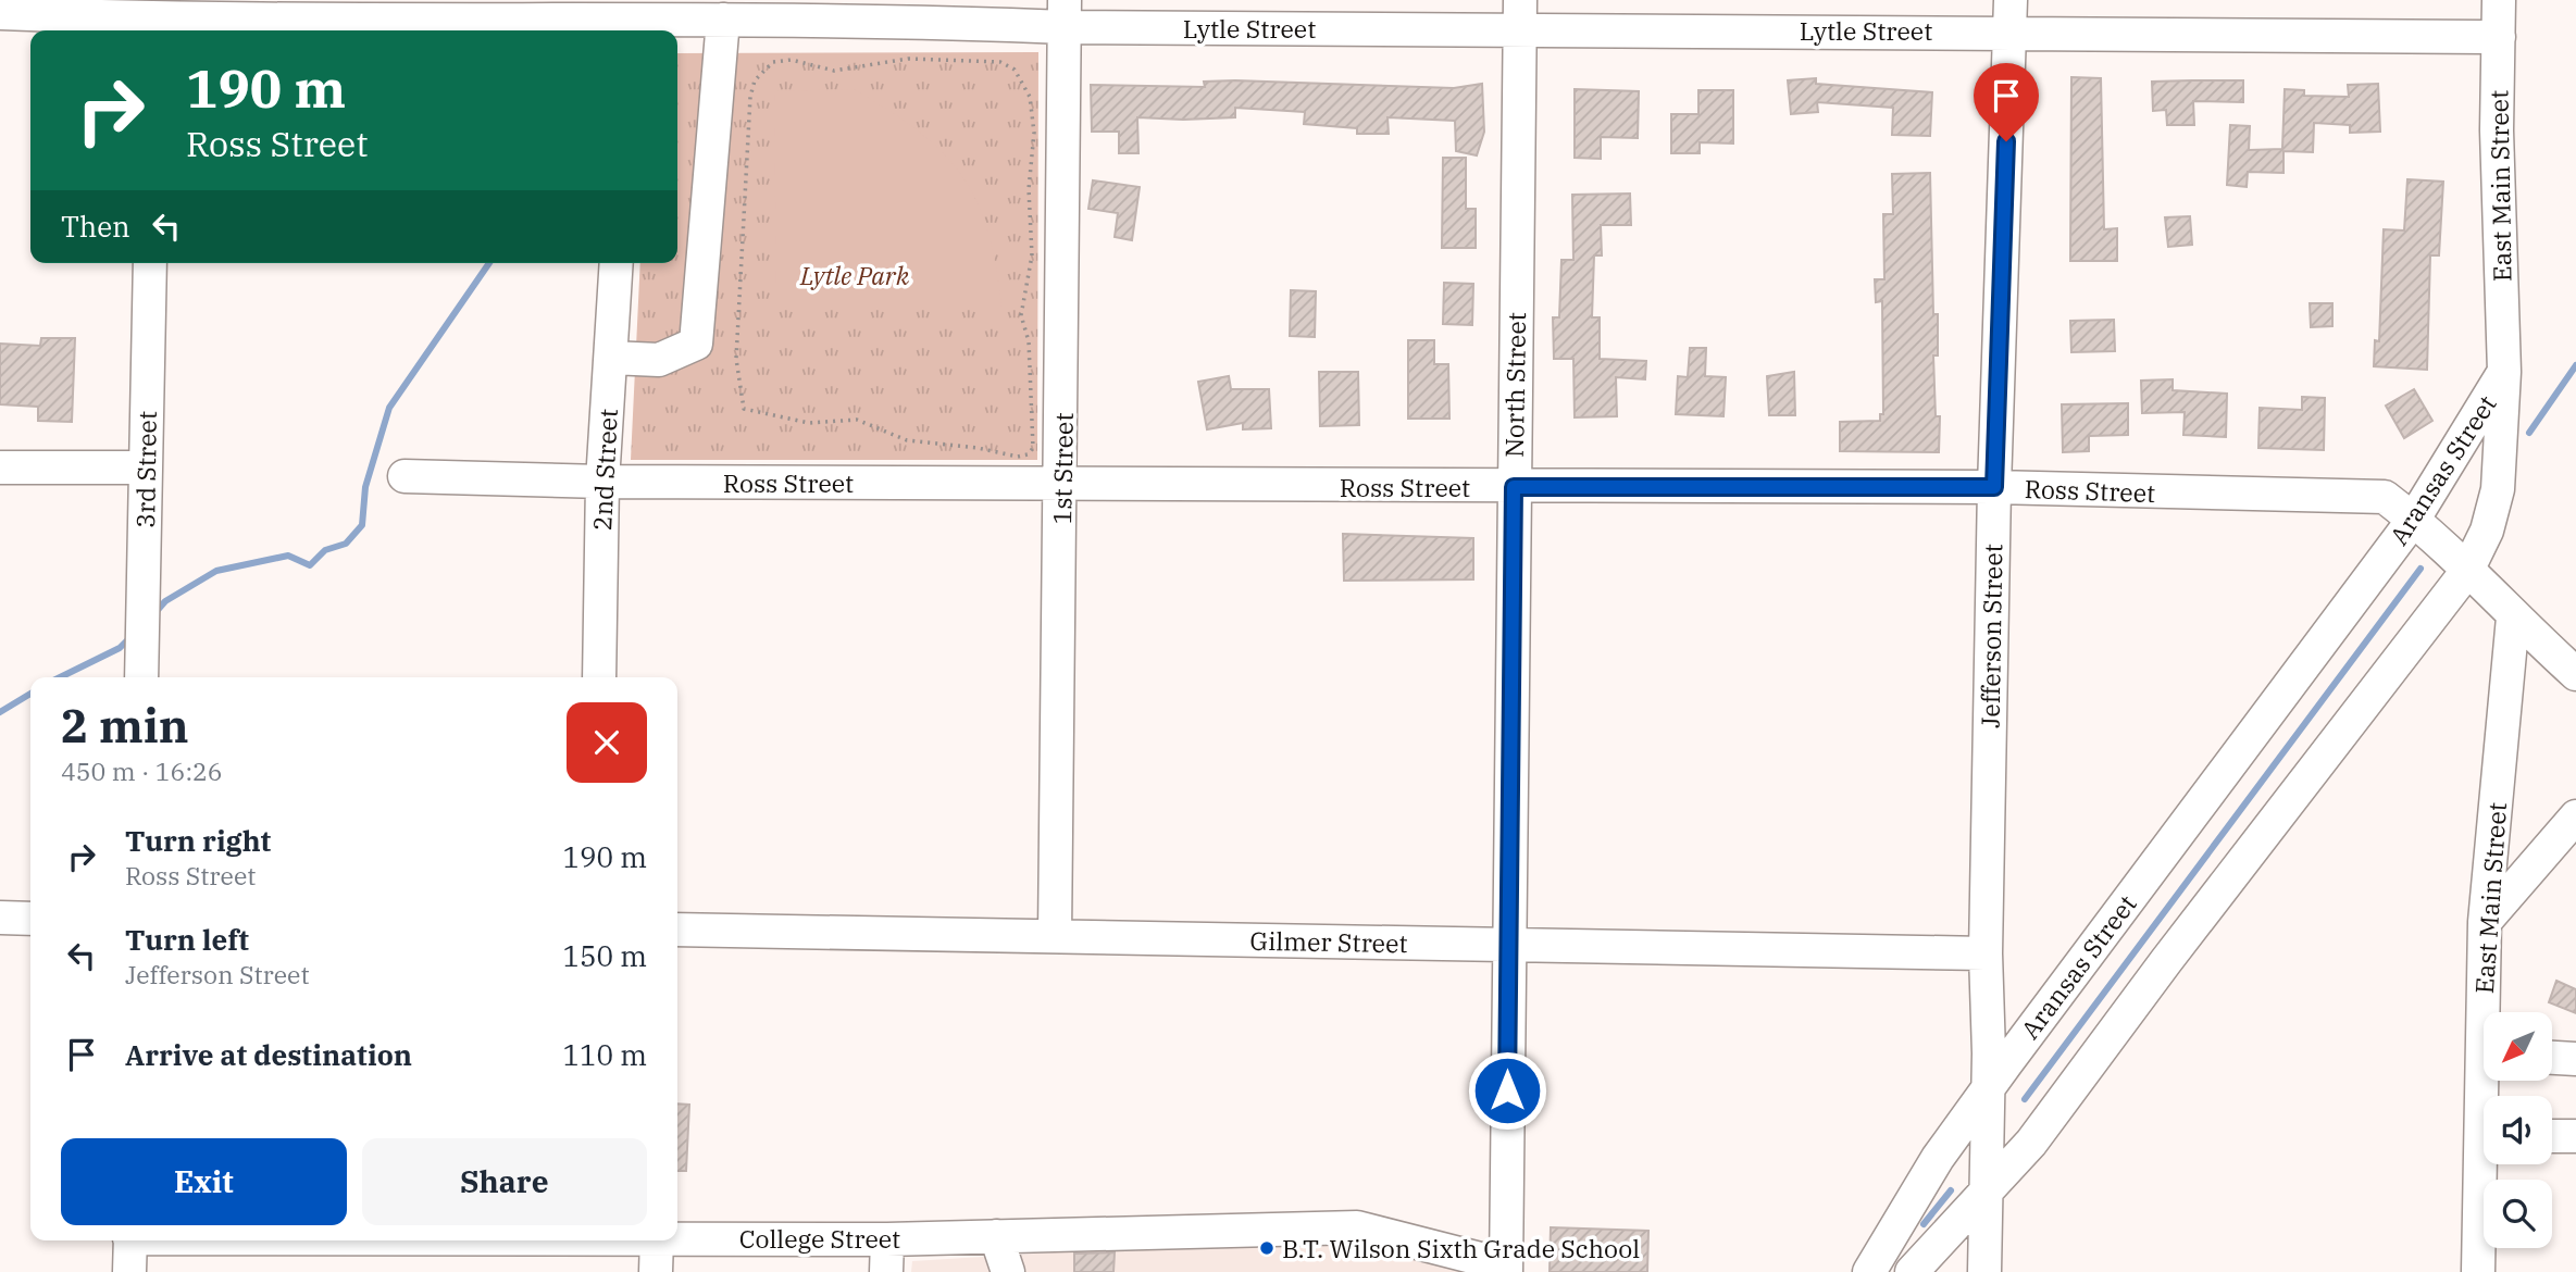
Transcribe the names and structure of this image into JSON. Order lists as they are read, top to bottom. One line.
{"streets":{"street":["Lytle Street","East Main Street","North Street","1st Street","3rd Street","2nd Street","Aransas Street","Ross Street","Jefferson Street","Gilmer Street","College Street"]},"crossings":[["Lytle Street","East Main Street"],["Lytle Street","North Street"],["Lytle Street","1st Street"],["Lytle Street","Jefferson Street"],["East Main Street","Aransas Street"],["East Main Street","Ross Street"],["North Street","Ross Street"],["North Street","Gilmer Street"],["North Street","College Street"],["1st Street","Ross Street"],["1st Street","Gilmer Street"],["2nd Street","Ross Street"],["Aransas Street","Ross Street"],["Aransas Street","Jefferson Street"],["Ross Street","Jefferson Street"],["Jefferson Street","Gilmer Street"]],"parks":["Lytle Park"],"places":["B.T. Wilson Sixth Grade School"],"north":"bottom left","page":{"turn":["190 m","Ross Street"],"then":"Then","heading":["2 min","450 m · 16:26"],"list":[{"name":"Turn right","note":"Ross Street","value":"190 m"},{"name":"Turn left","note":"Jefferson Street","value":"150 m"},{"name":"Arrive at destination","value":"110 m"}],"buttons":["Exit","Share"]}}
